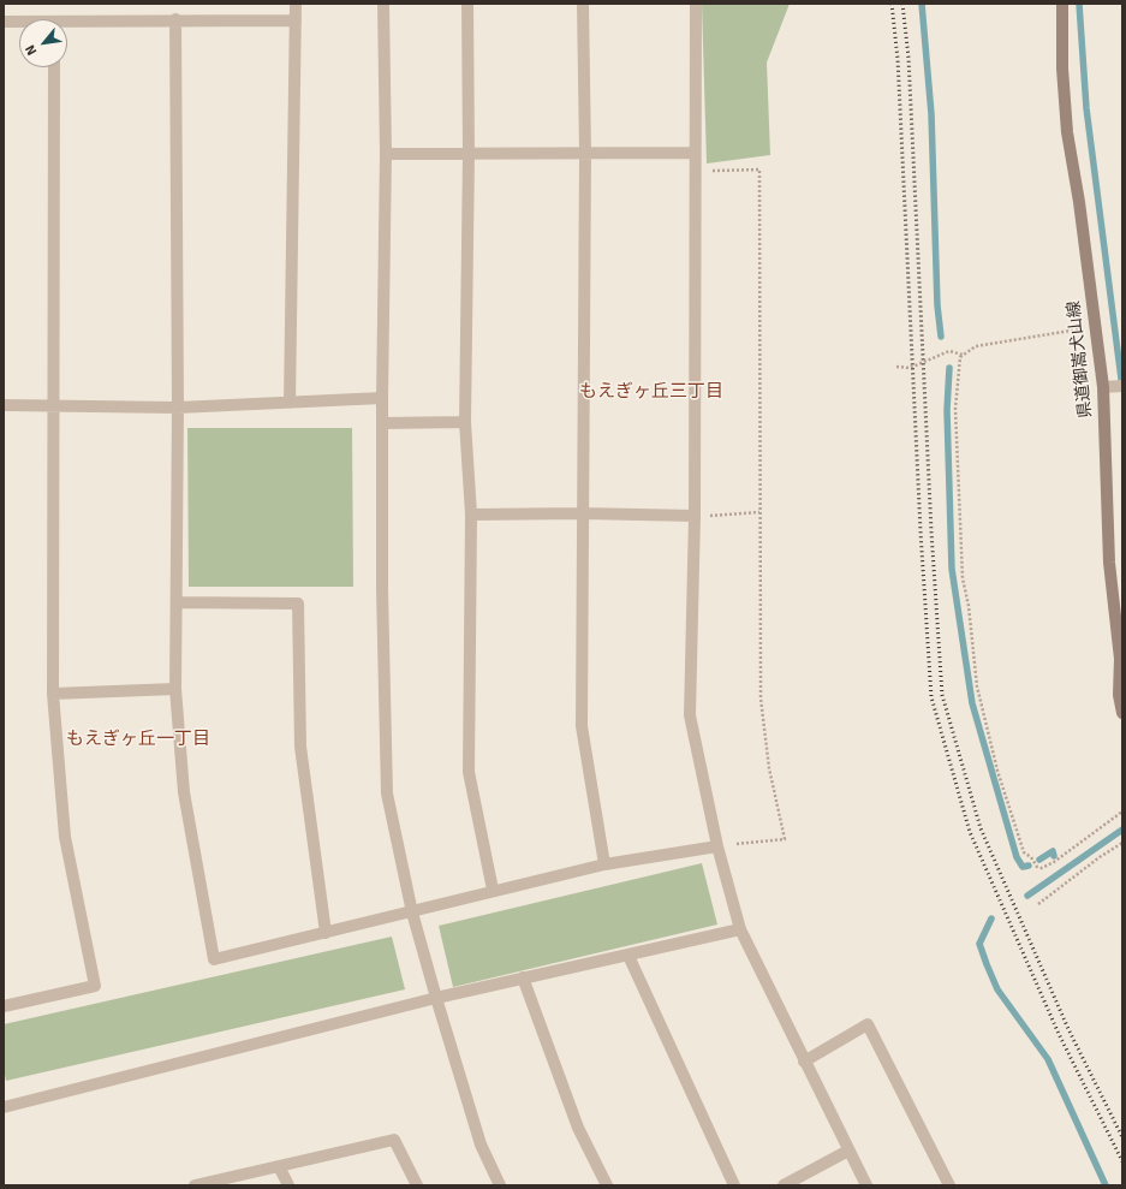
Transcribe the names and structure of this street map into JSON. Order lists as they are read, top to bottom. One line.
{"streets":{"main road":["県道御嵩犬山線"]},"districts":["もえぎヶ丘三丁目","もえぎヶ丘一丁目"],"north":"bottom left"}
